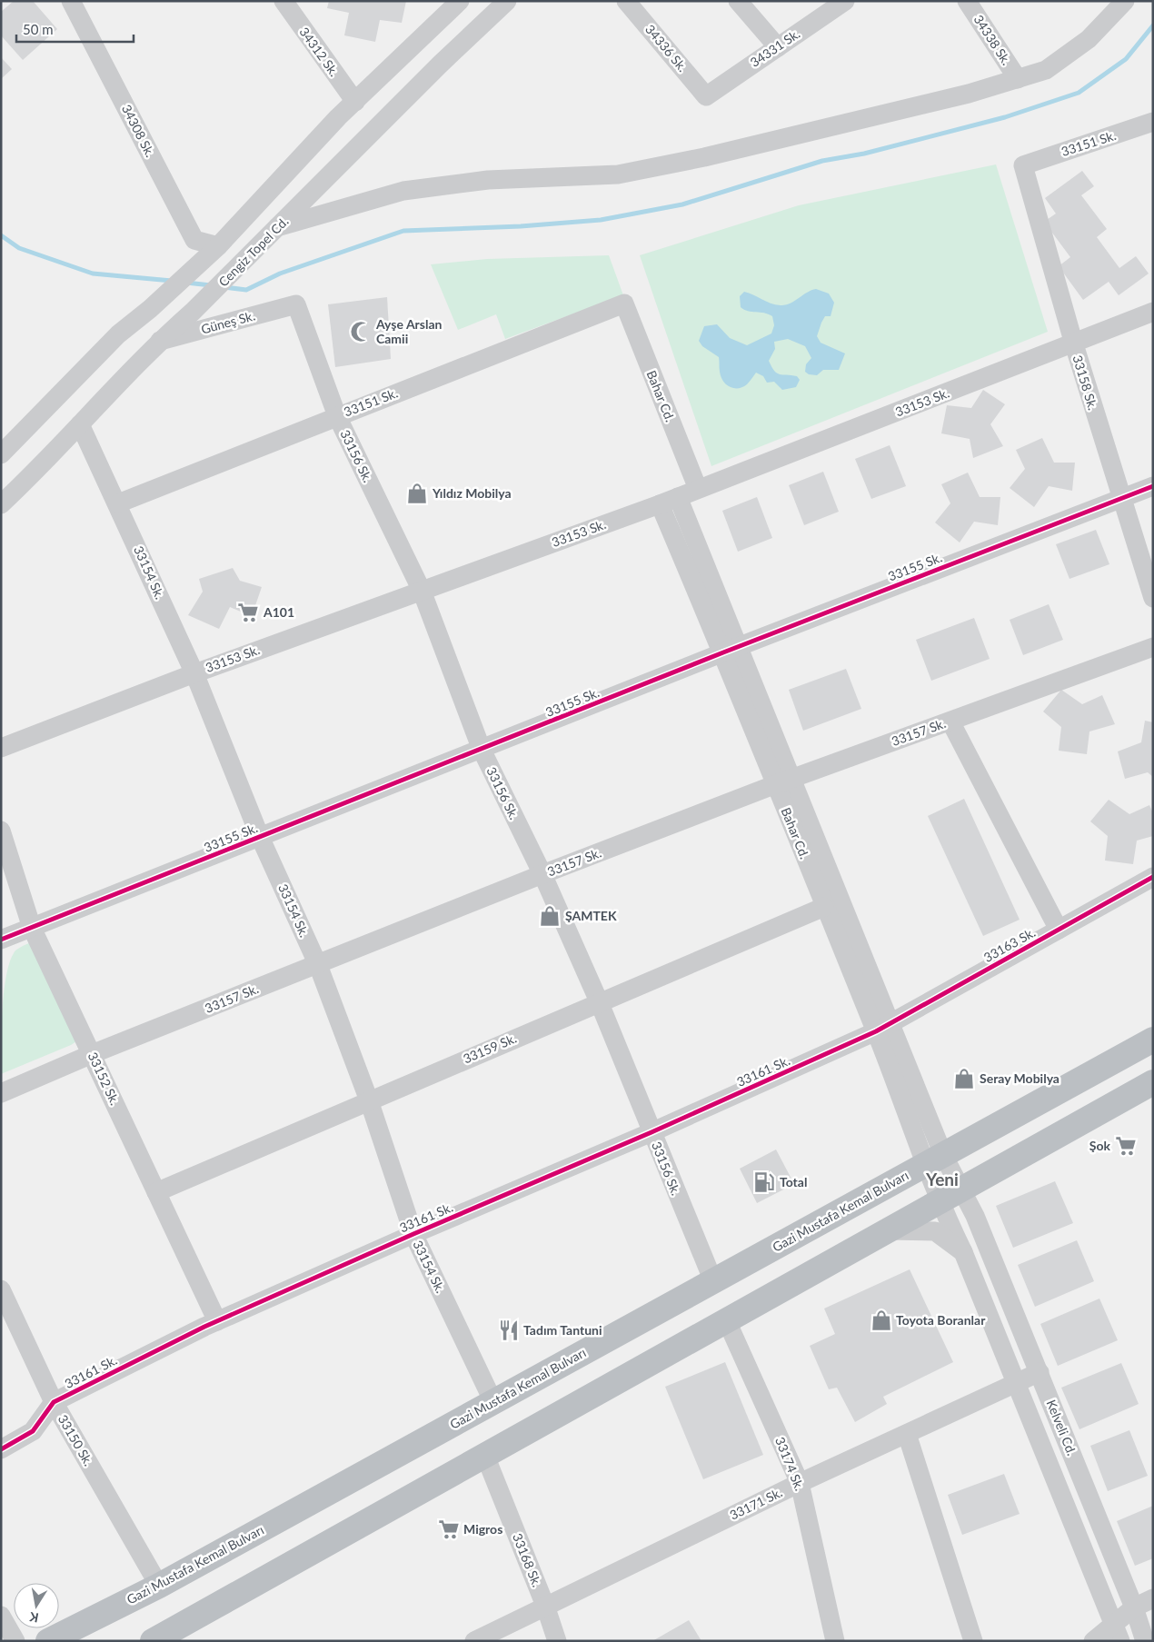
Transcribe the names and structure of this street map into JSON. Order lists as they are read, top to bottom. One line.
{"streets":{"highway":["Gazi Mustafa Kemal Bulvarı"],"street":["34338 Sk.","34336 Sk.","34331 Sk.","34312 Sk.","34308 Sk.","33151 Sk.","Cengiz Topel Cd.","Güneş Sk.","33158 Sk.","Bahar Cd.","33153 Sk.","33156 Sk.","33155 Sk.","33154 Sk.","33157 Sk.","33163 Sk.","33159 Sk.","33161 Sk.","33152 Sk.","Kelveli Cd.","33150 Sk.","33174 Sk.","33171 Sk.","33168 Sk."]},"crossings":[["34336 Sk.","34331 Sk."],["33151 Sk.","33158 Sk."],["33151 Sk.","Bahar Cd."],["33151 Sk.","33156 Sk."],["33151 Sk.","33154 Sk."],["Cengiz Topel Cd.","Güneş Sk."],["Cengiz Topel Cd.","33154 Sk."],["Güneş Sk.","33156 Sk."],["33158 Sk.","33153 Sk."],["33158 Sk.","33155 Sk."],["Bahar Cd.","33153 Sk."],["Bahar Cd.","33155 Sk."],["Bahar Cd.","33157 Sk."],["Bahar Cd.","33163 Sk."],["Bahar Cd.","33159 Sk."],["Bahar Cd.","33161 Sk."],["Bahar Cd.","Gazi Mustafa Kemal Bulvarı"],["Bahar Cd.","Kelveli Cd."],["33153 Sk.","33156 Sk."],["33153 Sk.","33154 Sk."],["33156 Sk.","33155 Sk."],["33156 Sk.","33157 Sk."],["33156 Sk.","33159 Sk."],["33156 Sk.","33161 Sk."],["33156 Sk.","Gazi Mustafa Kemal Bulvarı"],["33155 Sk.","33154 Sk."],["33155 Sk.","33152 Sk."],["33154 Sk.","33157 Sk."],["33154 Sk.","33159 Sk."],["33154 Sk.","33161 Sk."],["33154 Sk.","Gazi Mustafa Kemal Bulvarı"],["33157 Sk.","33152 Sk."],["33163 Sk.","33161 Sk."],["33159 Sk.","33152 Sk."],["33161 Sk.","33152 Sk."],["33161 Sk.","33150 Sk."],["Gazi Mustafa Kemal Bulvarı","Kelveli Cd."],["Gazi Mustafa Kemal Bulvarı","33150 Sk."],["Kelveli Cd.","33171 Sk."],["33174 Sk.","33171 Sk."],["33171 Sk.","33168 Sk."]],"districts":["Yeni"],"places":{"mosque":["Ayşe Arslan Camii"],"shop":["Yıldız Mobilya","ŞAMTEK","Seray Mobilya","Toyota Boranlar"],"supermarket":["A101","Şok","Migros"],"fuel station":["Total"],"restaurant":["Tadım Tantuni"]},"scale_bar":"50 m","north":"bottom"}
